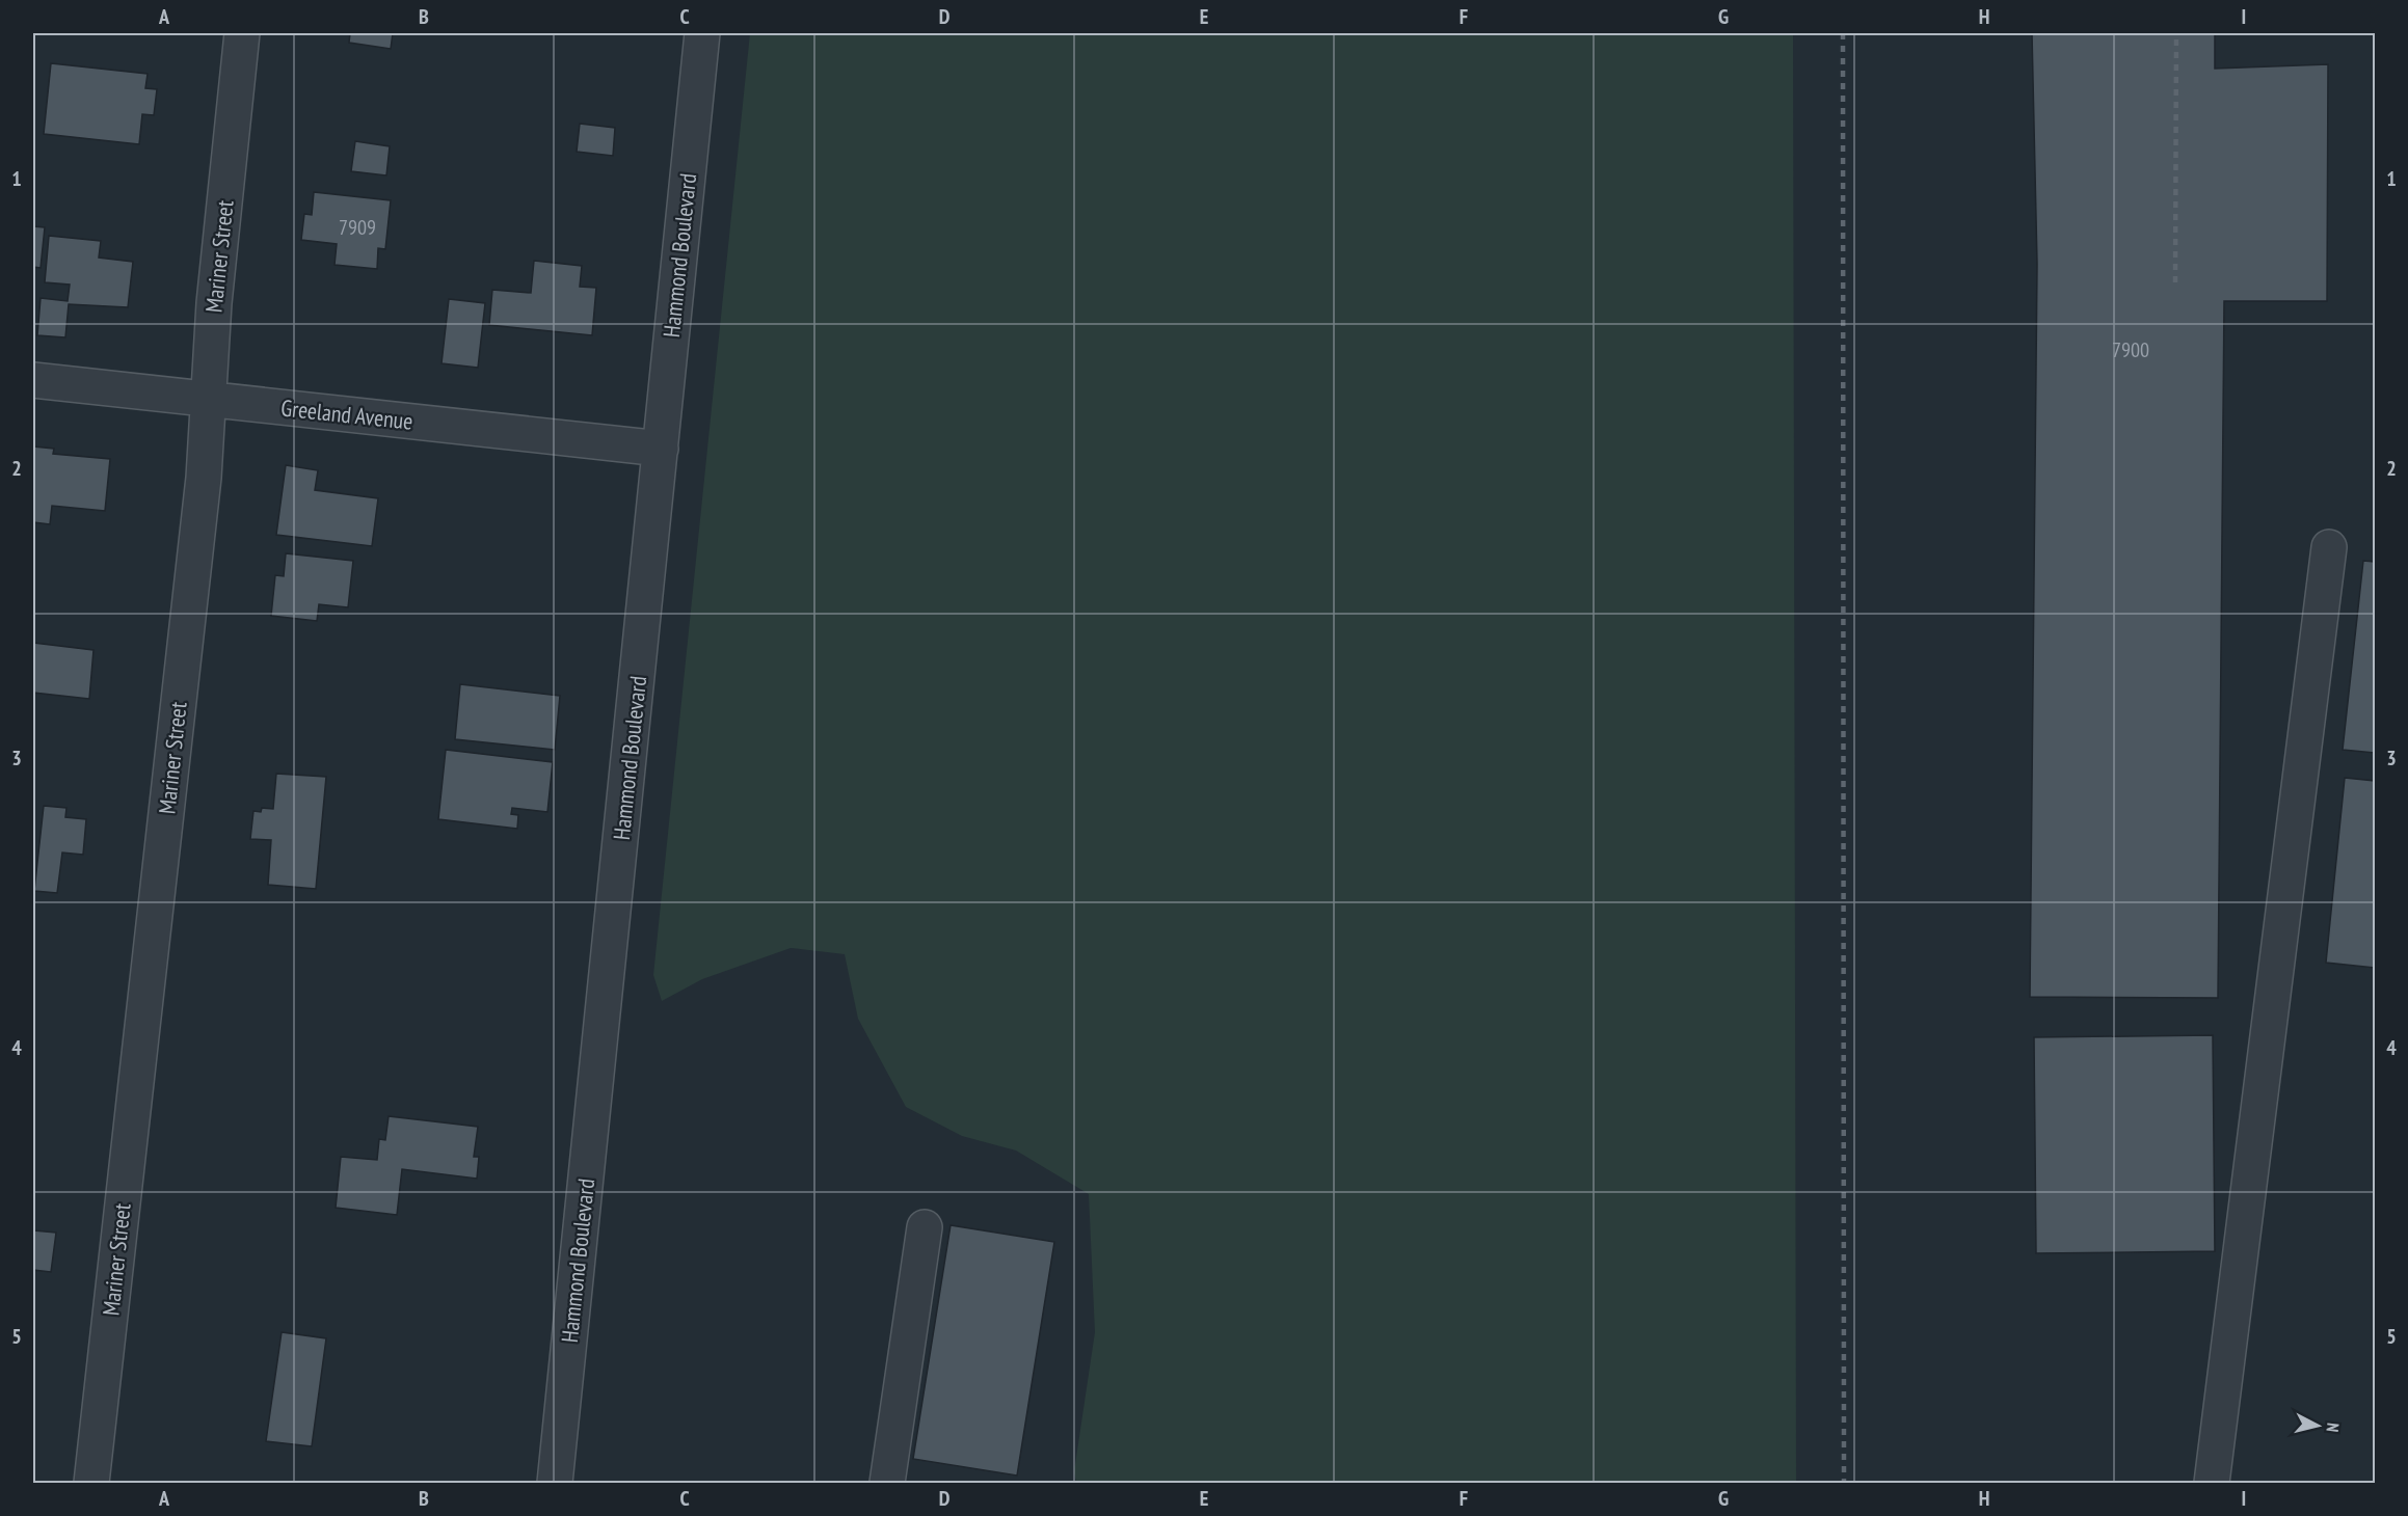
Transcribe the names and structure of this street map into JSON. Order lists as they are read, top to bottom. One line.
{"streets":{"street":["Hammond Boulevard","Mariner Street","Greeland Avenue"]},"crossings":[["Hammond Boulevard","Greeland Avenue"],["Mariner Street","Greeland Avenue"]],"house_numbers":["7909","7900"],"north":"right","grid":{"columns":["A","B","C","D","E","F","G","H","I"],"rows":["1","2","3","4","5"]}}
